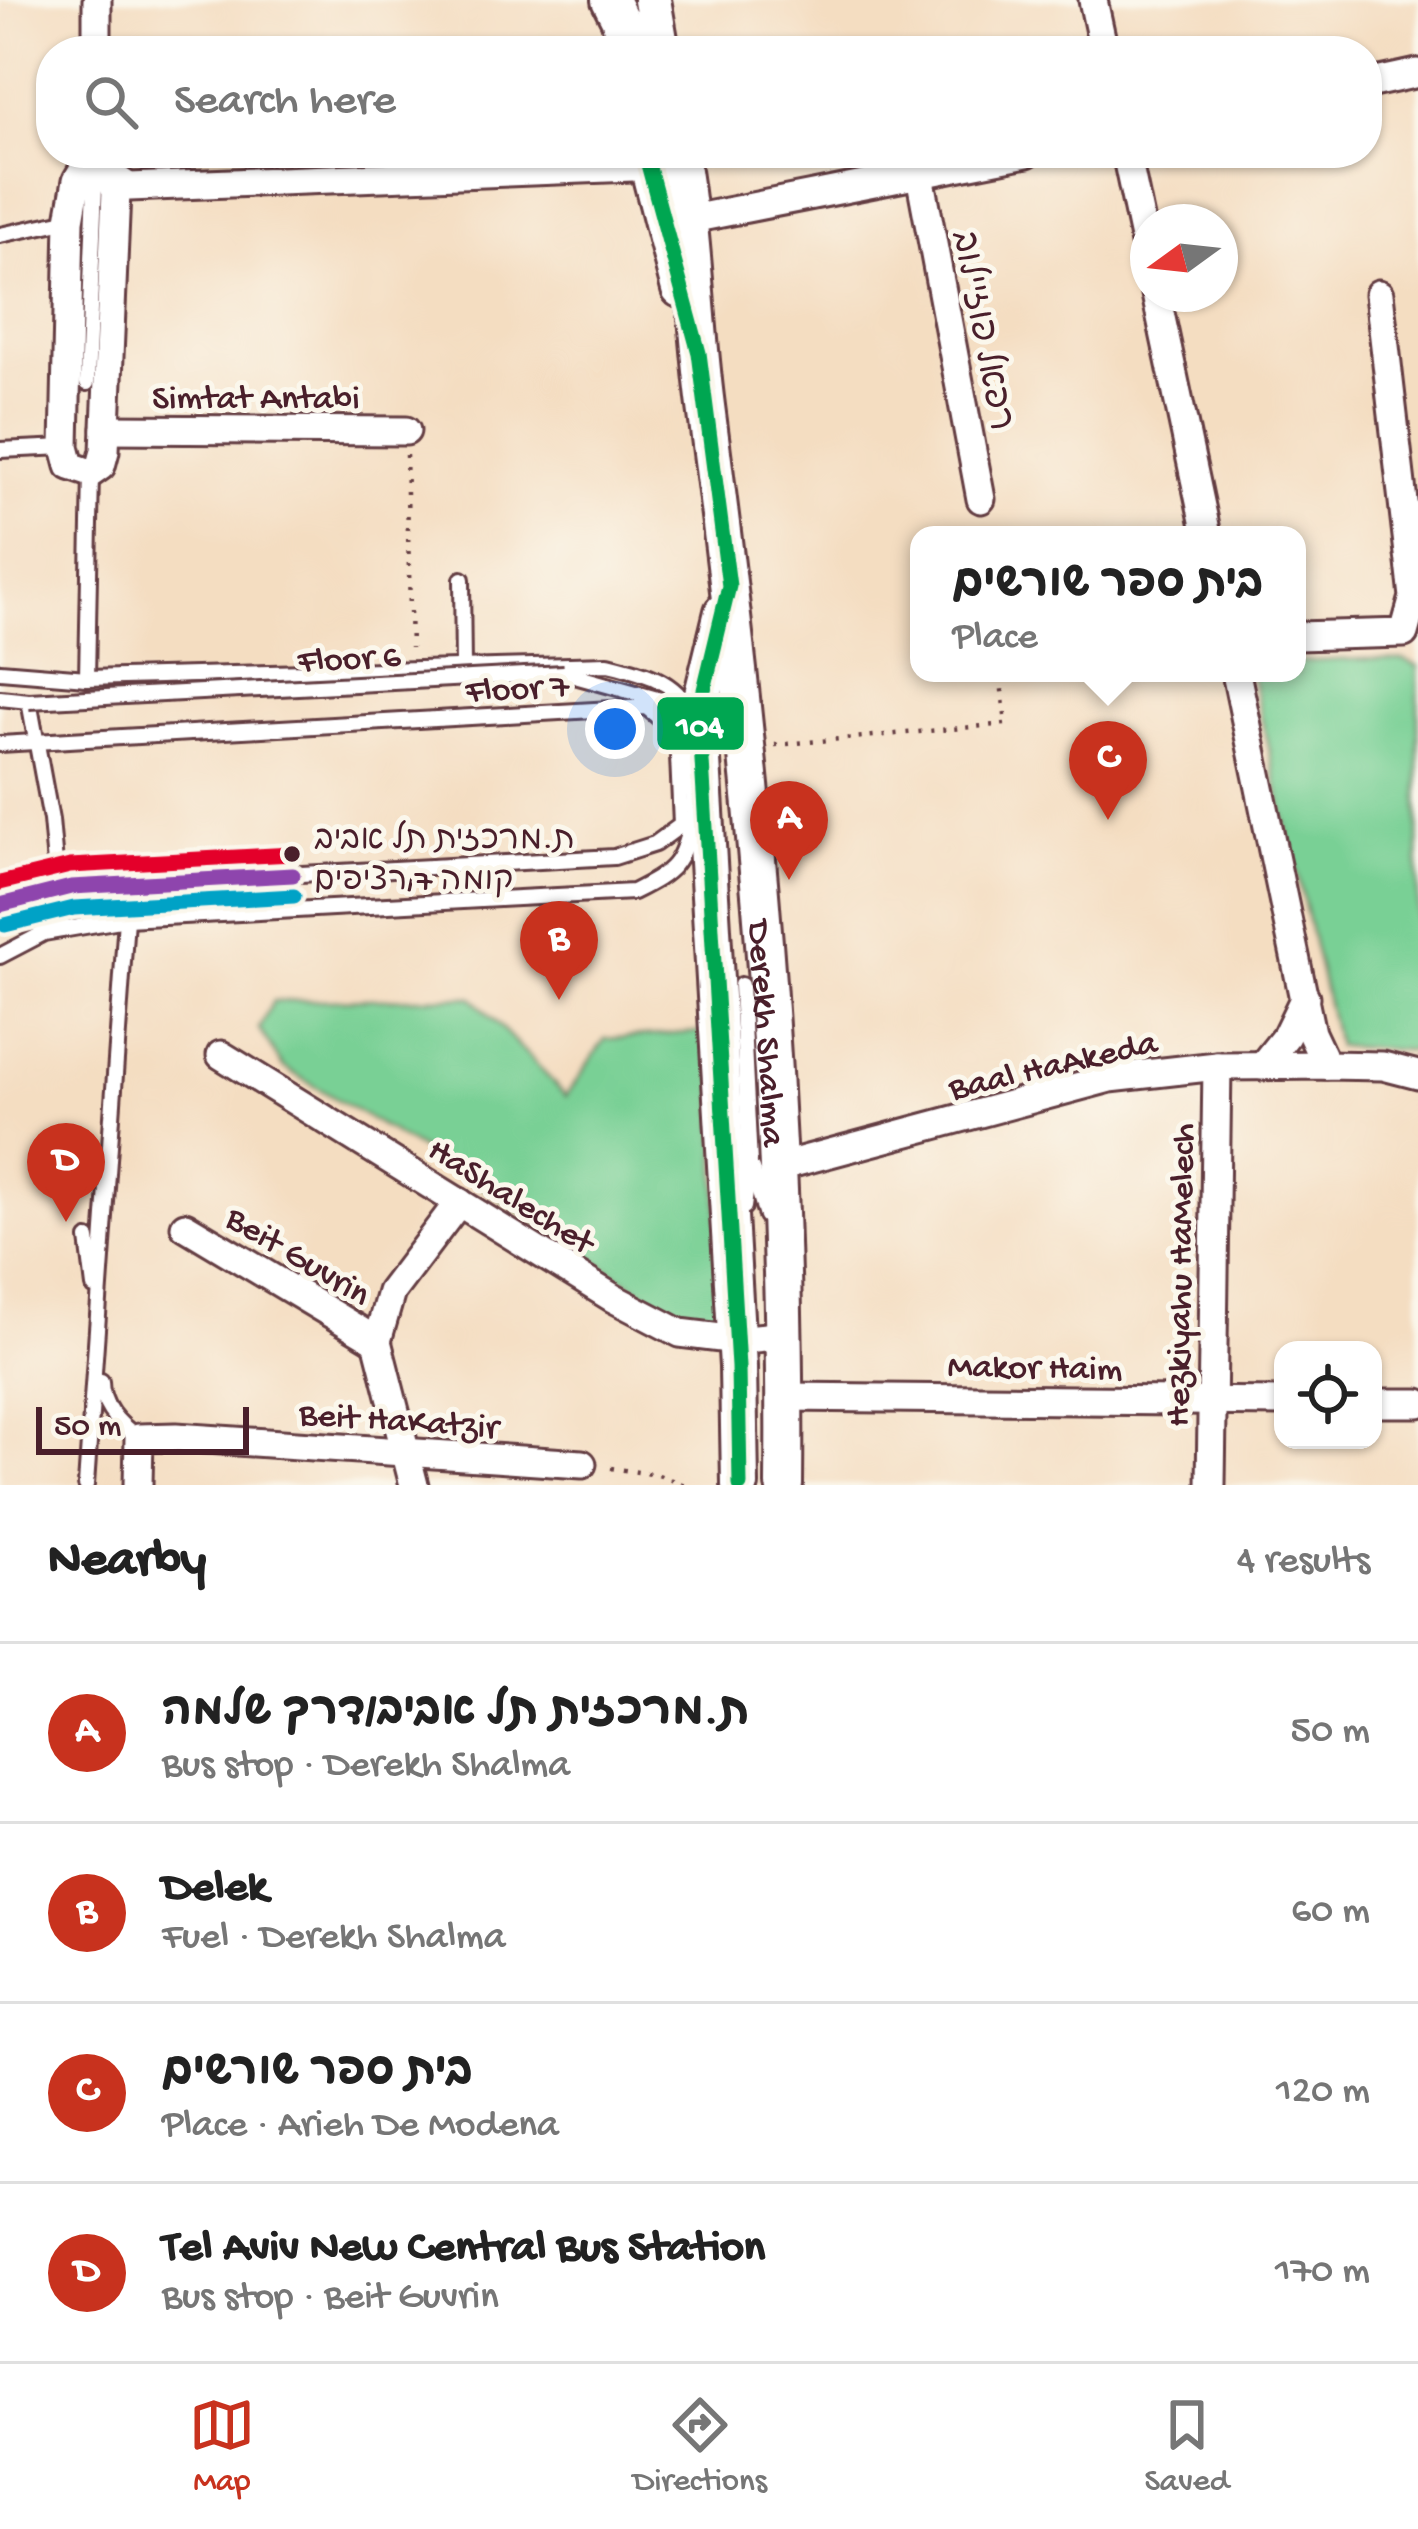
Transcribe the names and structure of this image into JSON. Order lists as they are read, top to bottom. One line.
{"streets":{"street":["רפאל פוזיילוב","Simtat Antabi","Derekh Shalma","Baal HaAkeda","HaShalechet","Beit Guvrin","Hezkiyahu HaMelech","Makor Haim","Beit HaKatzir"],"lane":["Floor 6","Floor 7"]},"crossings":[["Derekh Shalma","Baal HaAkeda"],["Derekh Shalma","HaShalechet"],["Derekh Shalma","Makor Haim"],["Baal HaAkeda","Hezkiyahu HaMelech"],["Hezkiyahu HaMelech","Makor Haim"]],"places":["ת.מרכזית תל אביב קומה 7/רציפים"],"lines":["transit line 104"],"scale_bar":"50 m","north":"left","page":{"search":"Search here","popup":["בית ספר שורשים","Place"],"pins":["C","A","B","D"],"scale":"50 m","heading":["Nearby","4 results"],"list":[{"mark":"A","name":"ת.מרכזית תל אביב/דרך שלמה","note":"Bus stop · Derekh Shalma","value":"50 m"},{"mark":"B","name":"Delek","note":"Fuel · Derekh Shalma","value":"60 m"},{"mark":"C","name":"בית ספר שורשים","note":"Place · Arieh De Modena","value":"120 m"},{"mark":"D","name":"Tel Aviv New Central Bus Station","note":"Bus stop · Beit Guvrin","value":"170 m"}],"nav":["Map","Directions","Saved"]}}
